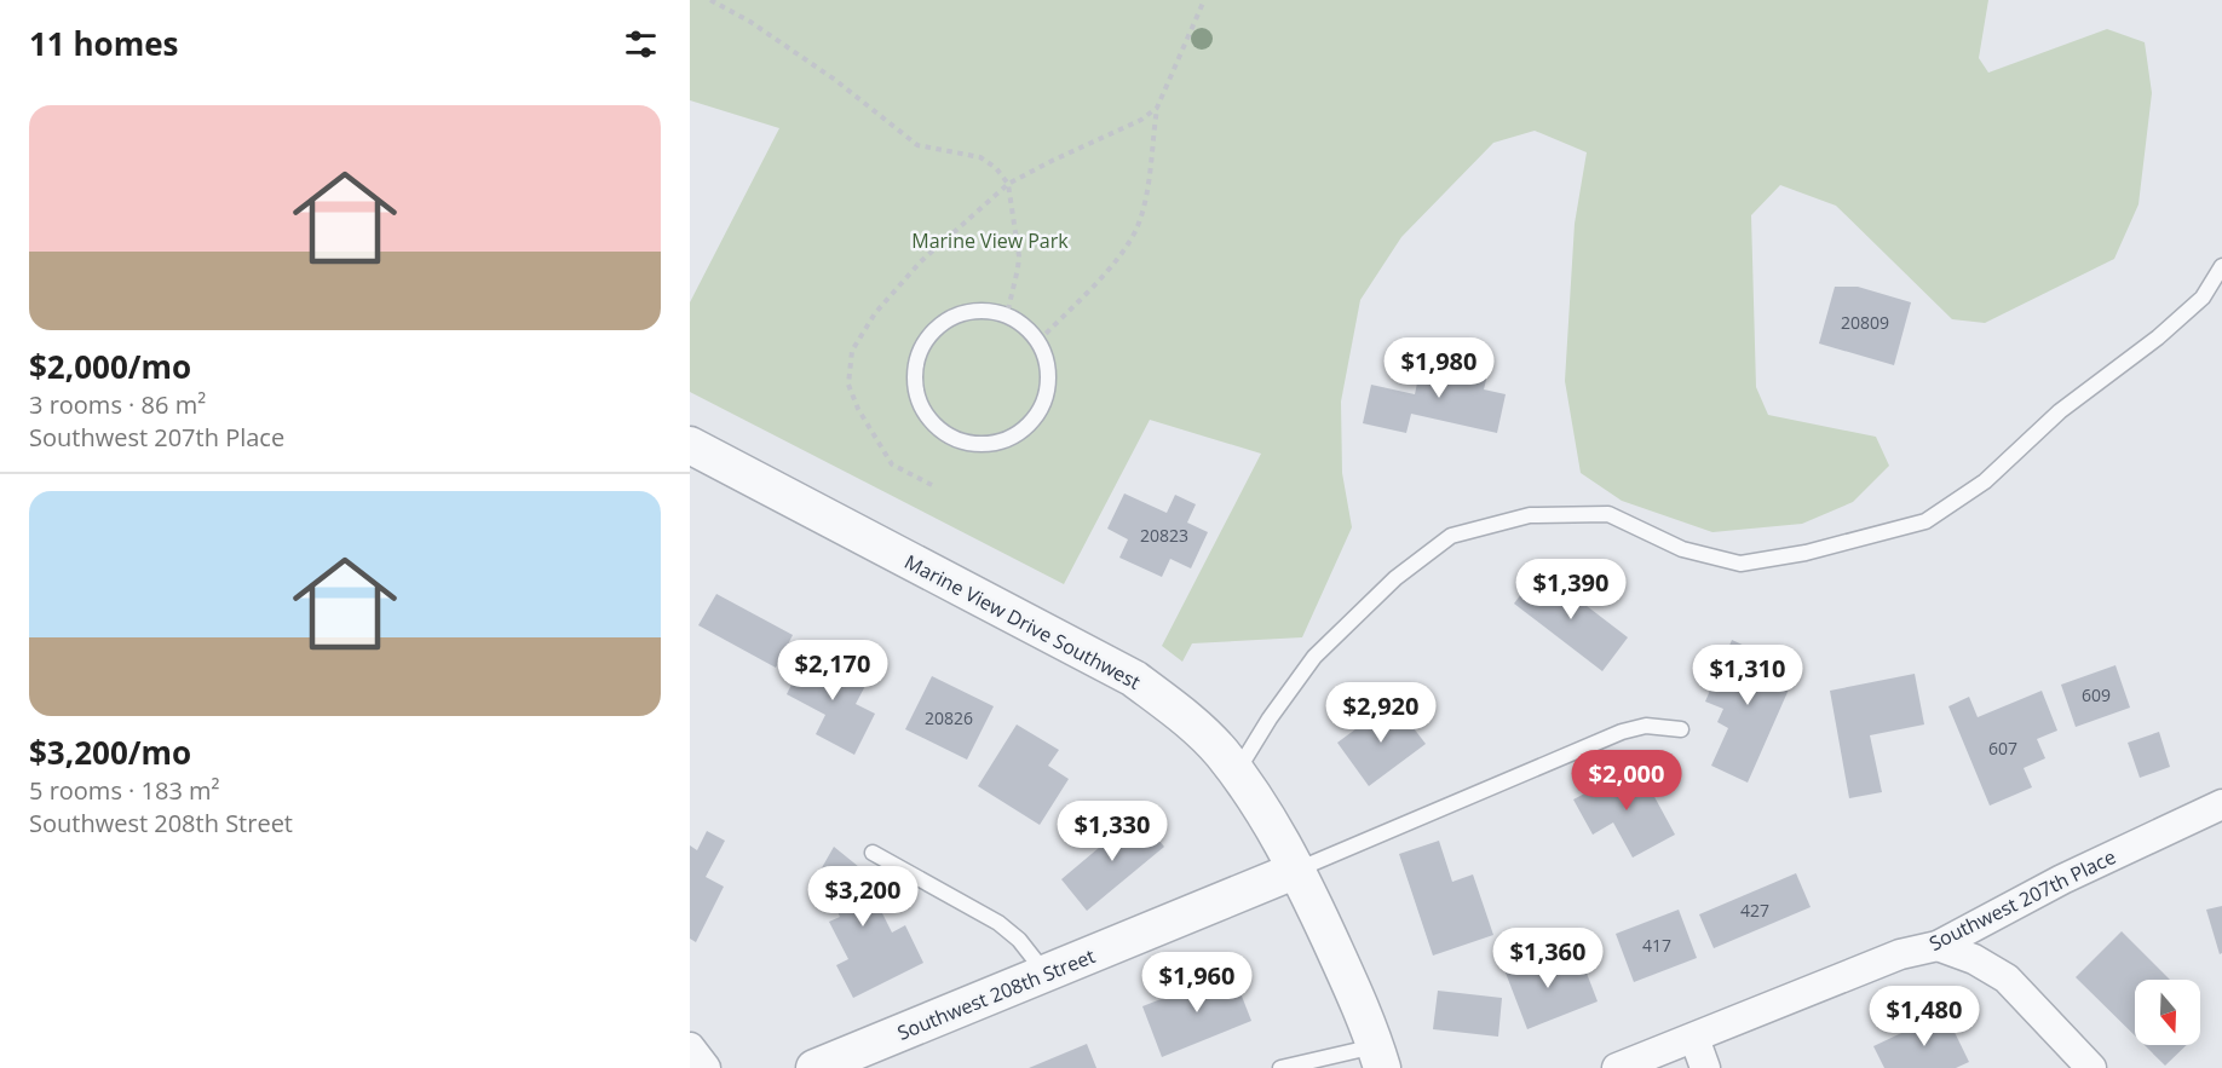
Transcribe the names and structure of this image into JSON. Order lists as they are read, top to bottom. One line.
{"streets":{"street":["Marine View Drive Southwest","Southwest 207th Place","Southwest 208th Street"]},"crossings":[["Marine View Drive Southwest","Southwest 208th Street"]],"parks":["Marine View Park"],"house_numbers":["20809","20823","609","20826","607","427","417"],"north":"bottom","page":{"heading":"11 homes","list":[{"name":"$2,000/mo","note":"3 rooms · 86 m² · Southwest 207th Place"},{"name":"$3,200/mo","note":"5 rooms · 183 m² · Southwest 208th Street"}],"price":["$1,980","$1,390","$2,170","$1,310","$2,920","$2,000","$1,330","$3,200","$1,360","$1,960","$1,480"]}}
